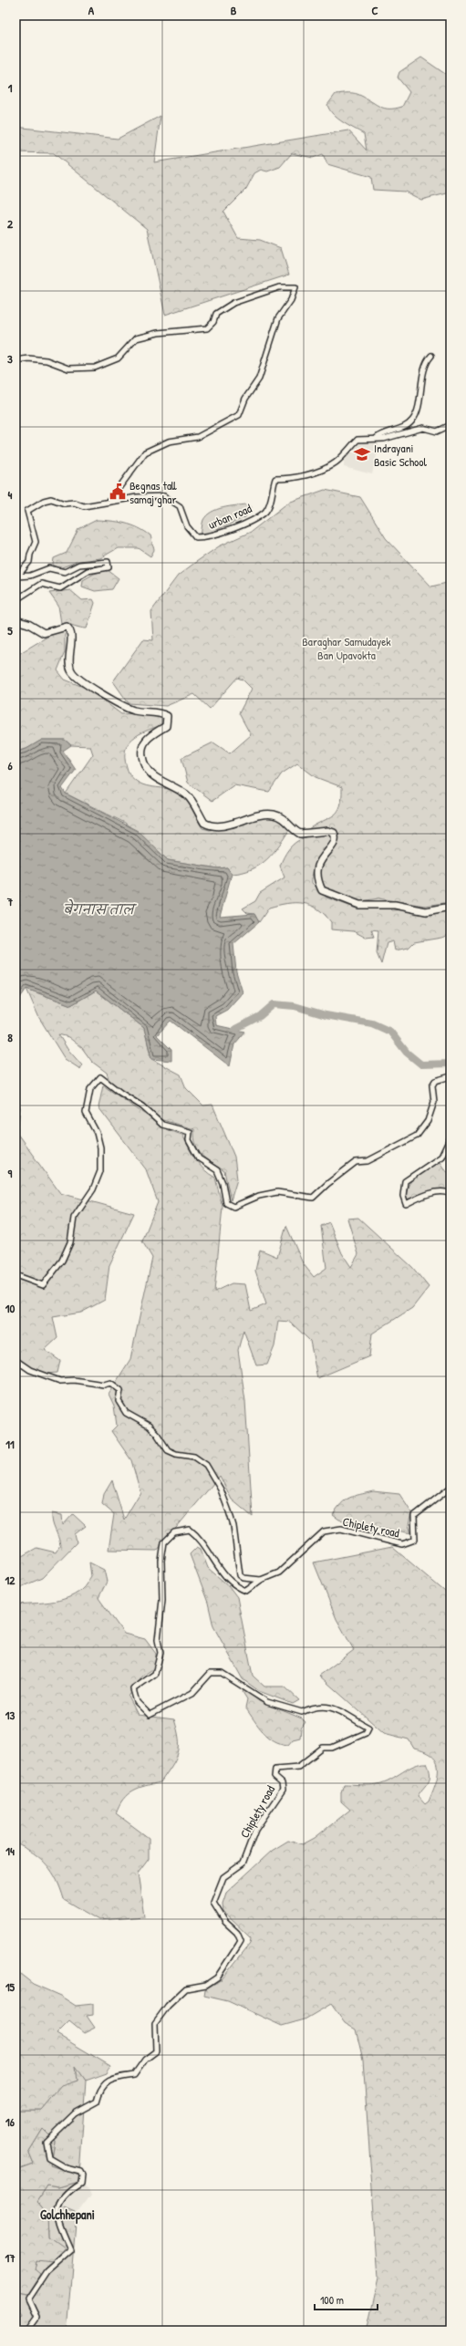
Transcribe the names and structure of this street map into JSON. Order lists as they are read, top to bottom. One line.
{"streets":{"street":["urban road","Chiplety road"]},"districts":["Golchhepani"],"water":["बेगनास ताल"],"parks":["Baraghar Samudayek Ban Upavokta"],"places":{"school or university":["Indrayani Basic School"],"public building":["Begnas tall samaj ghar"]},"scale_bar":"100 m","grid":{"columns":["A","B","C"],"rows":["1","2","3","4","5","6","7","8","9","10","11","12","13","14","15","16","17"]}}
